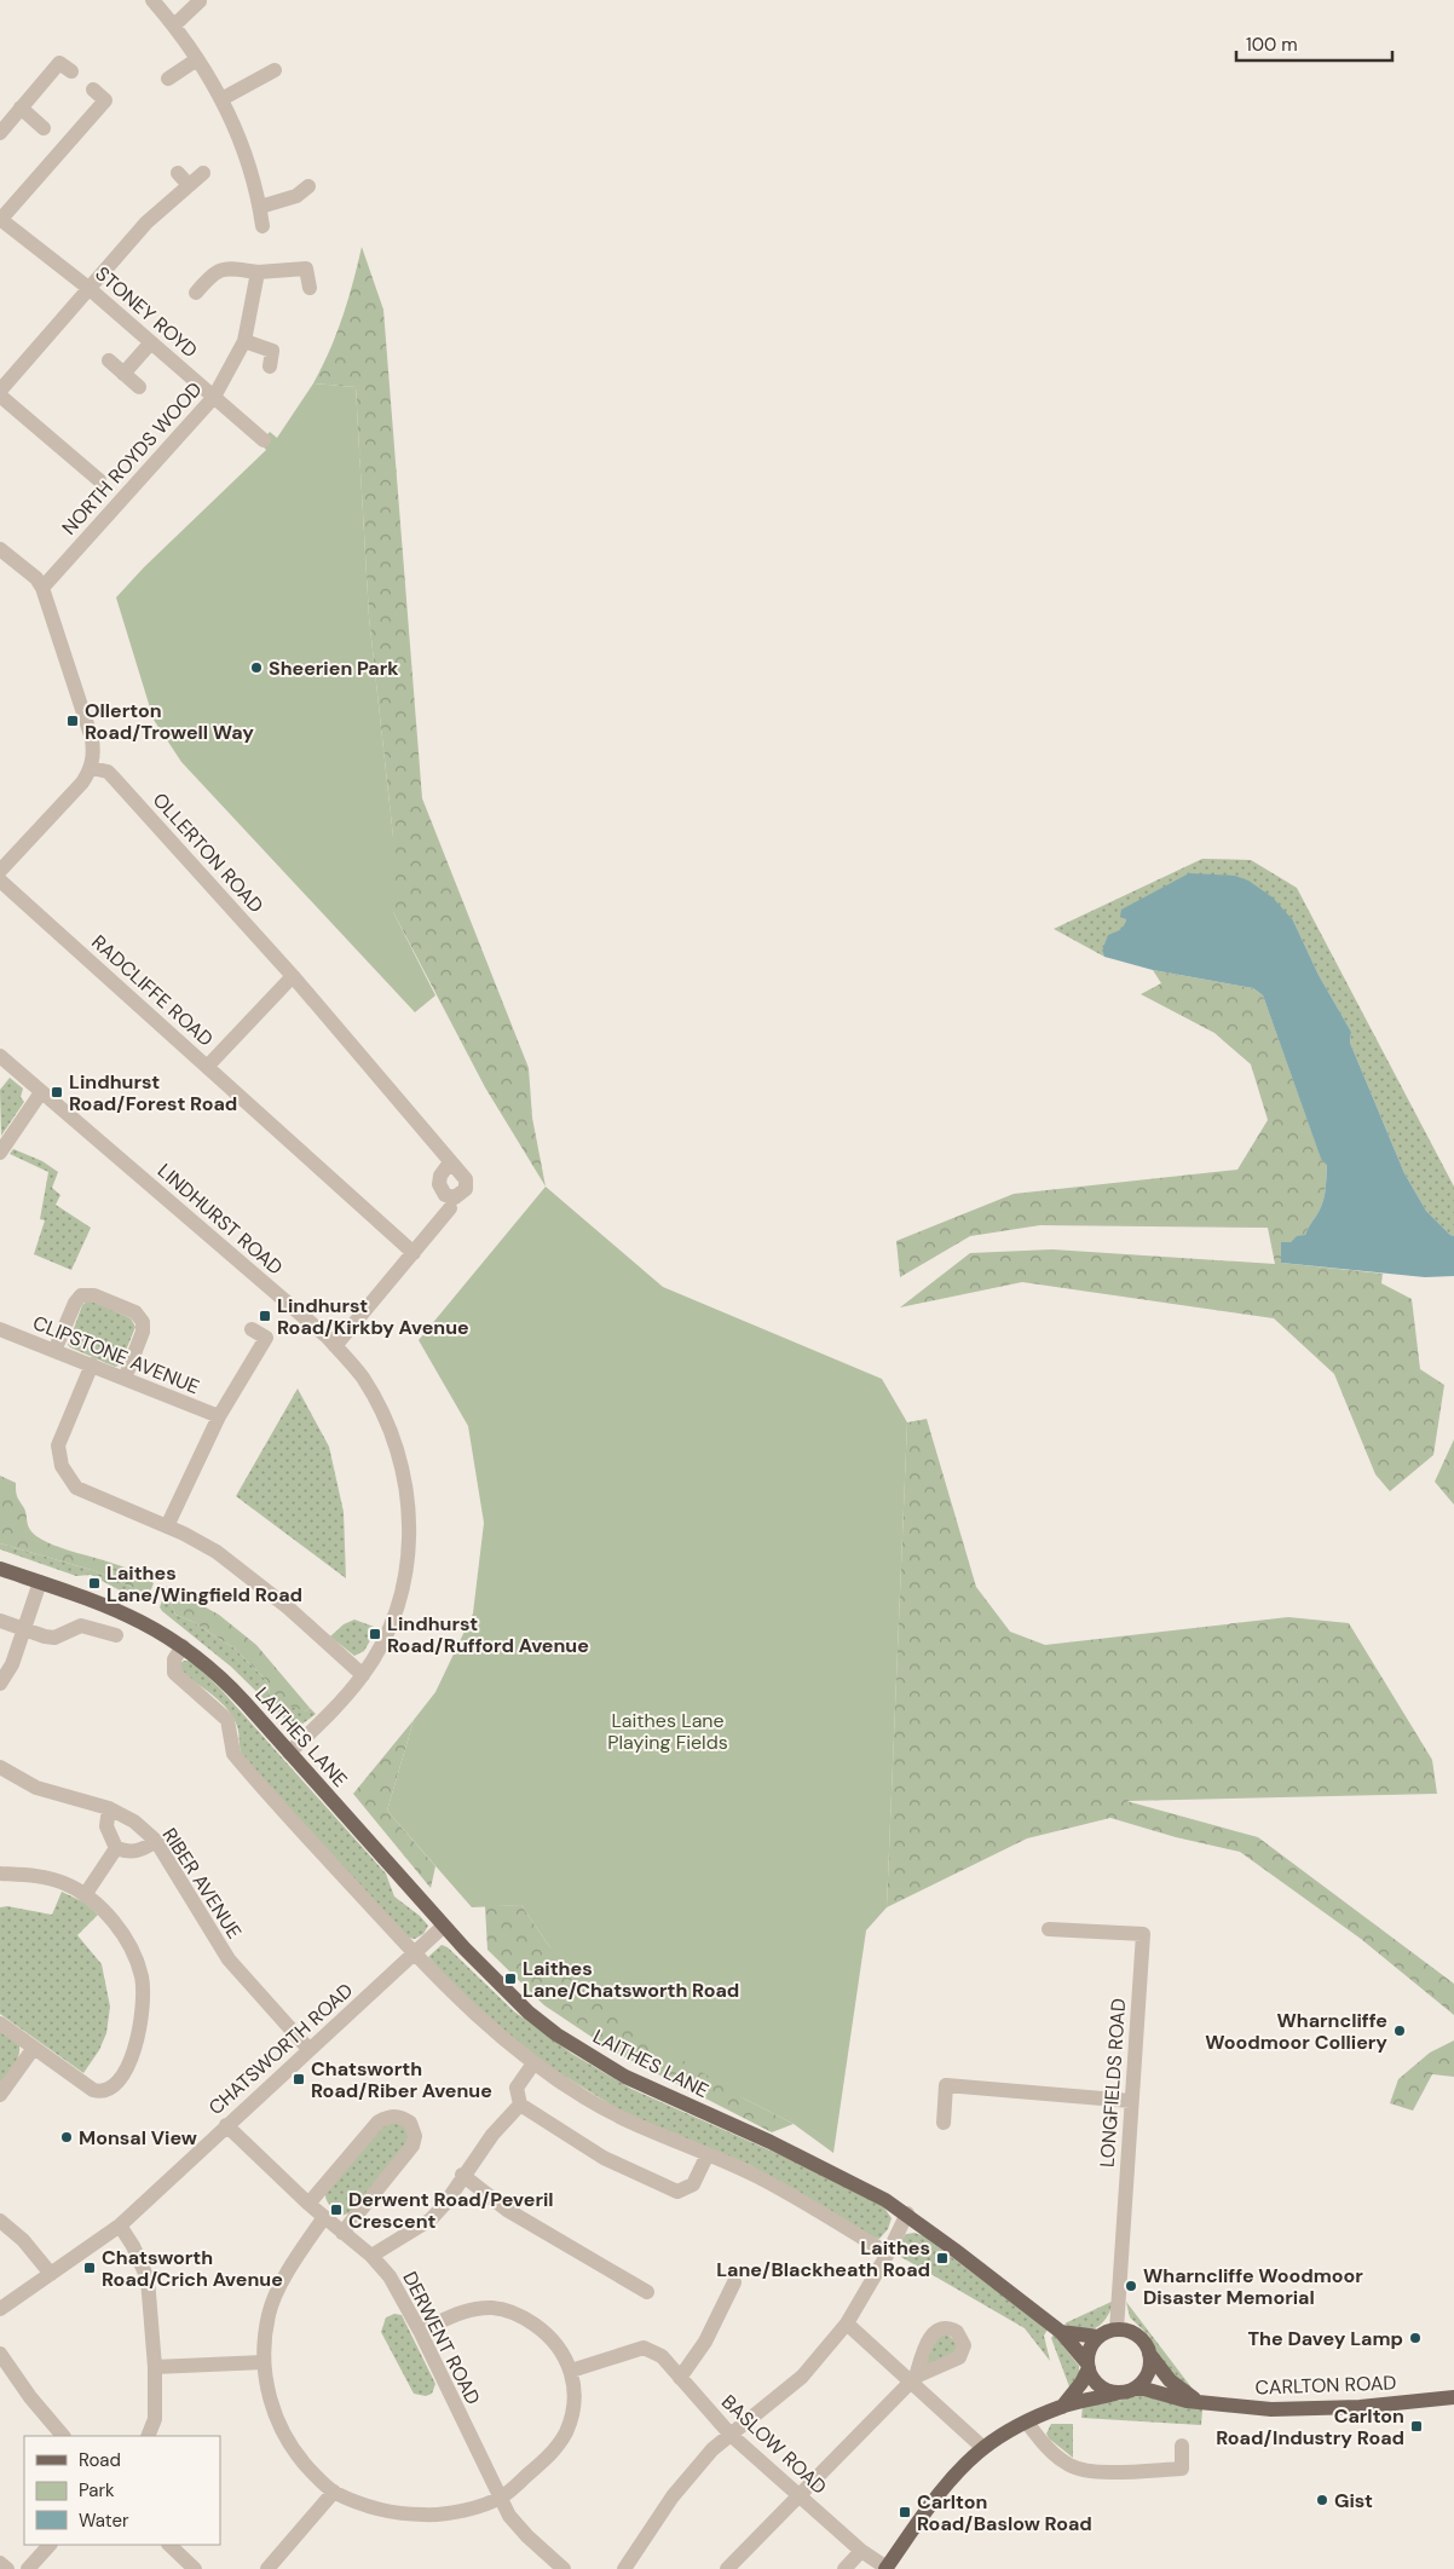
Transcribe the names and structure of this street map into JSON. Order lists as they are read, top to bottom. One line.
{"streets":{"main road":["LAITHES LANE","CARLTON ROAD"],"street":["STONEY ROYD","NORTH ROYDS WOOD","OLLERTON ROAD","RADCLIFFE ROAD","LINDHURST ROAD","CLIPSTONE AVENUE","RIBER AVENUE","CHATSWORTH ROAD","LONGFIELDS ROAD","DERWENT ROAD","BASLOW ROAD"]},"crossings":[["STONEY ROYD","NORTH ROYDS WOOD"],["LINDHURST ROAD","LAITHES LANE"],["LAITHES LANE","CHATSWORTH ROAD"],["LAITHES LANE","LONGFIELDS ROAD"],["LAITHES LANE","CARLTON ROAD"],["RIBER AVENUE","CHATSWORTH ROAD"],["CHATSWORTH ROAD","DERWENT ROAD"],["LONGFIELDS ROAD","CARLTON ROAD"],["CARLTON ROAD","BASLOW ROAD"]],"parks":["Laithes Lane Playing Fields"],"places":{"other":["Sheerien Park","Wharncliffe Woodmoor Colliery","Monsal View","Wharncliffe Woodmoor Disaster Memorial","The Davey Lamp","Gist"],"transit":["Ollerton Road/Trowell Way","Lindhurst Road/Forest Road","Lindhurst Road/Kirkby Avenue","Laithes Lane/Wingfield Road","Lindhurst Road/Rufford Avenue","Laithes Lane/Chatsworth Road","Chatsworth Road/Riber Avenue","Derwent Road/Peveril Crescent","Laithes Lane/Blackheath Road","Chatsworth Road/Crich Avenue","Carlton Road/Industry Road","Carlton Road/Baslow Road"]},"legend":["Road","Park","Water"],"scale_bar":"100 m"}
